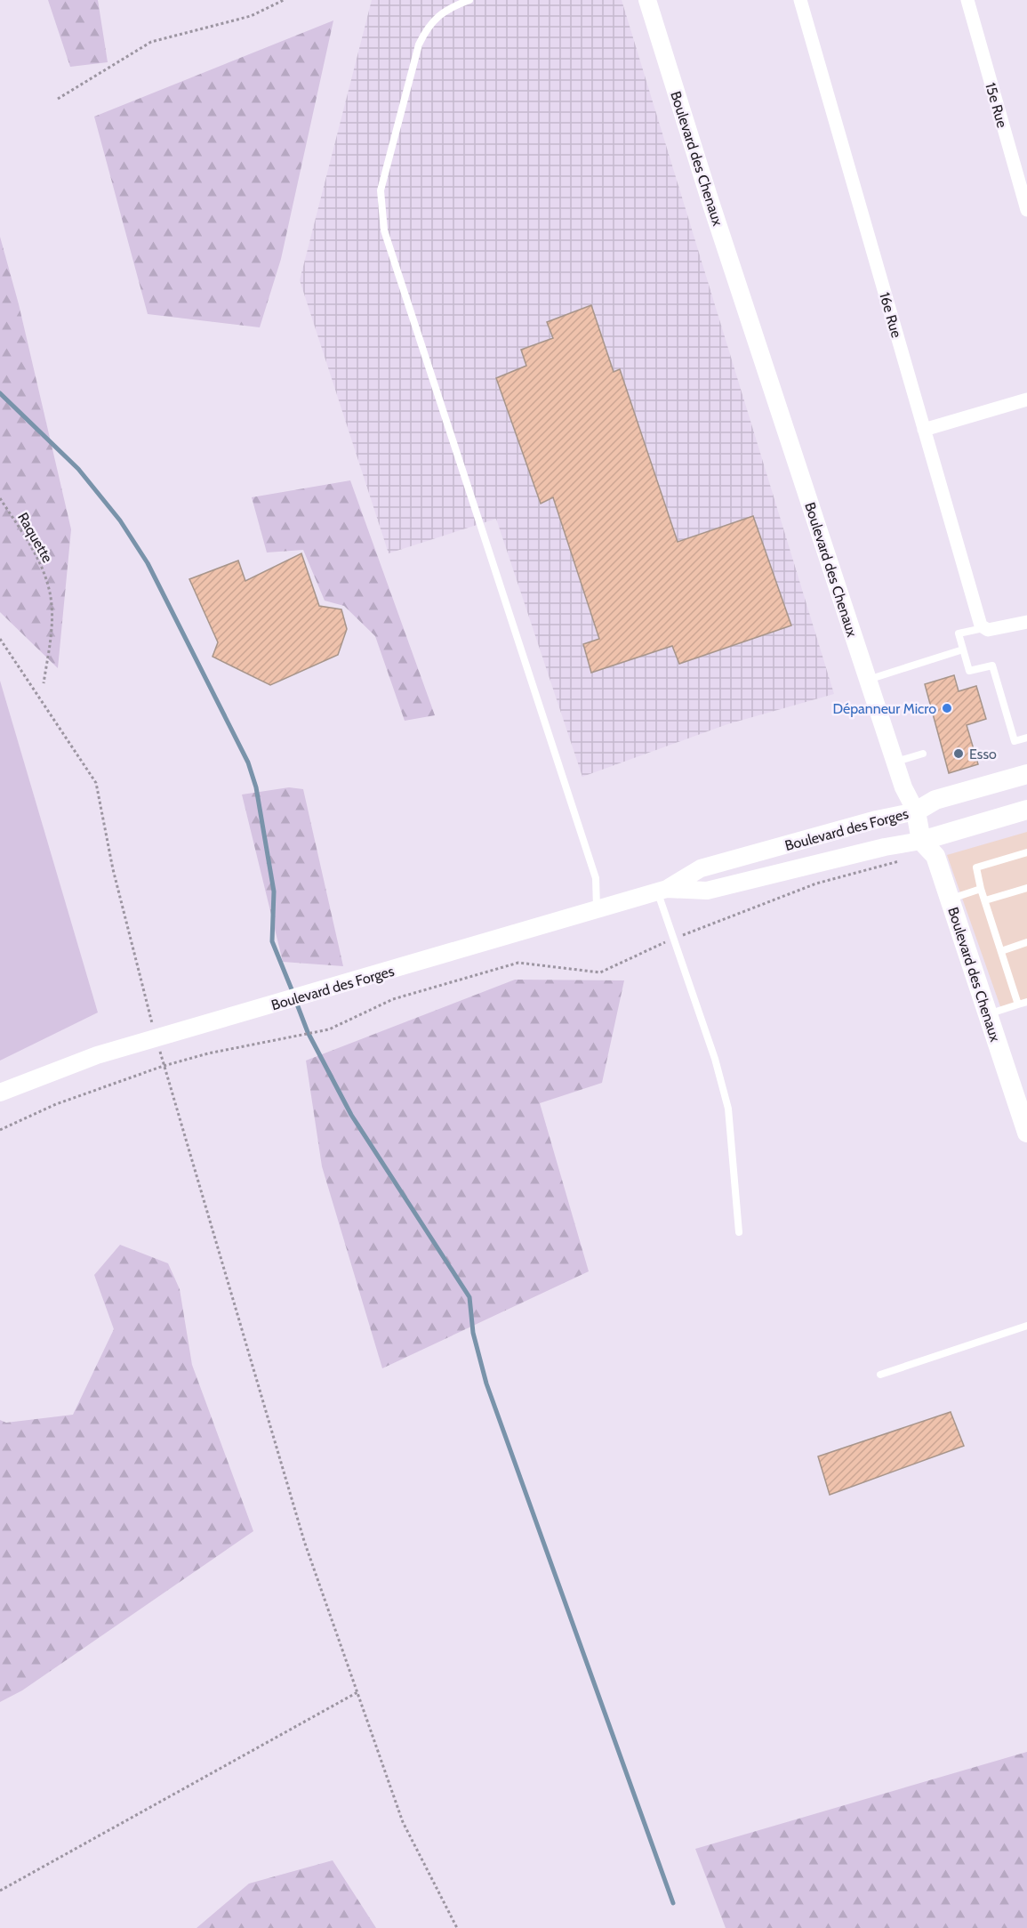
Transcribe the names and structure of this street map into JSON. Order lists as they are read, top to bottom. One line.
{"streets":{"main road":["Boulevard des Chenaux","Boulevard des Forges"],"street":["15e Rue","16e Rue"],"path":["Raquette"]},"crossings":[["Boulevard des Chenaux","Boulevard des Forges"]],"places":["Dépanneur Micro","Esso"]}
